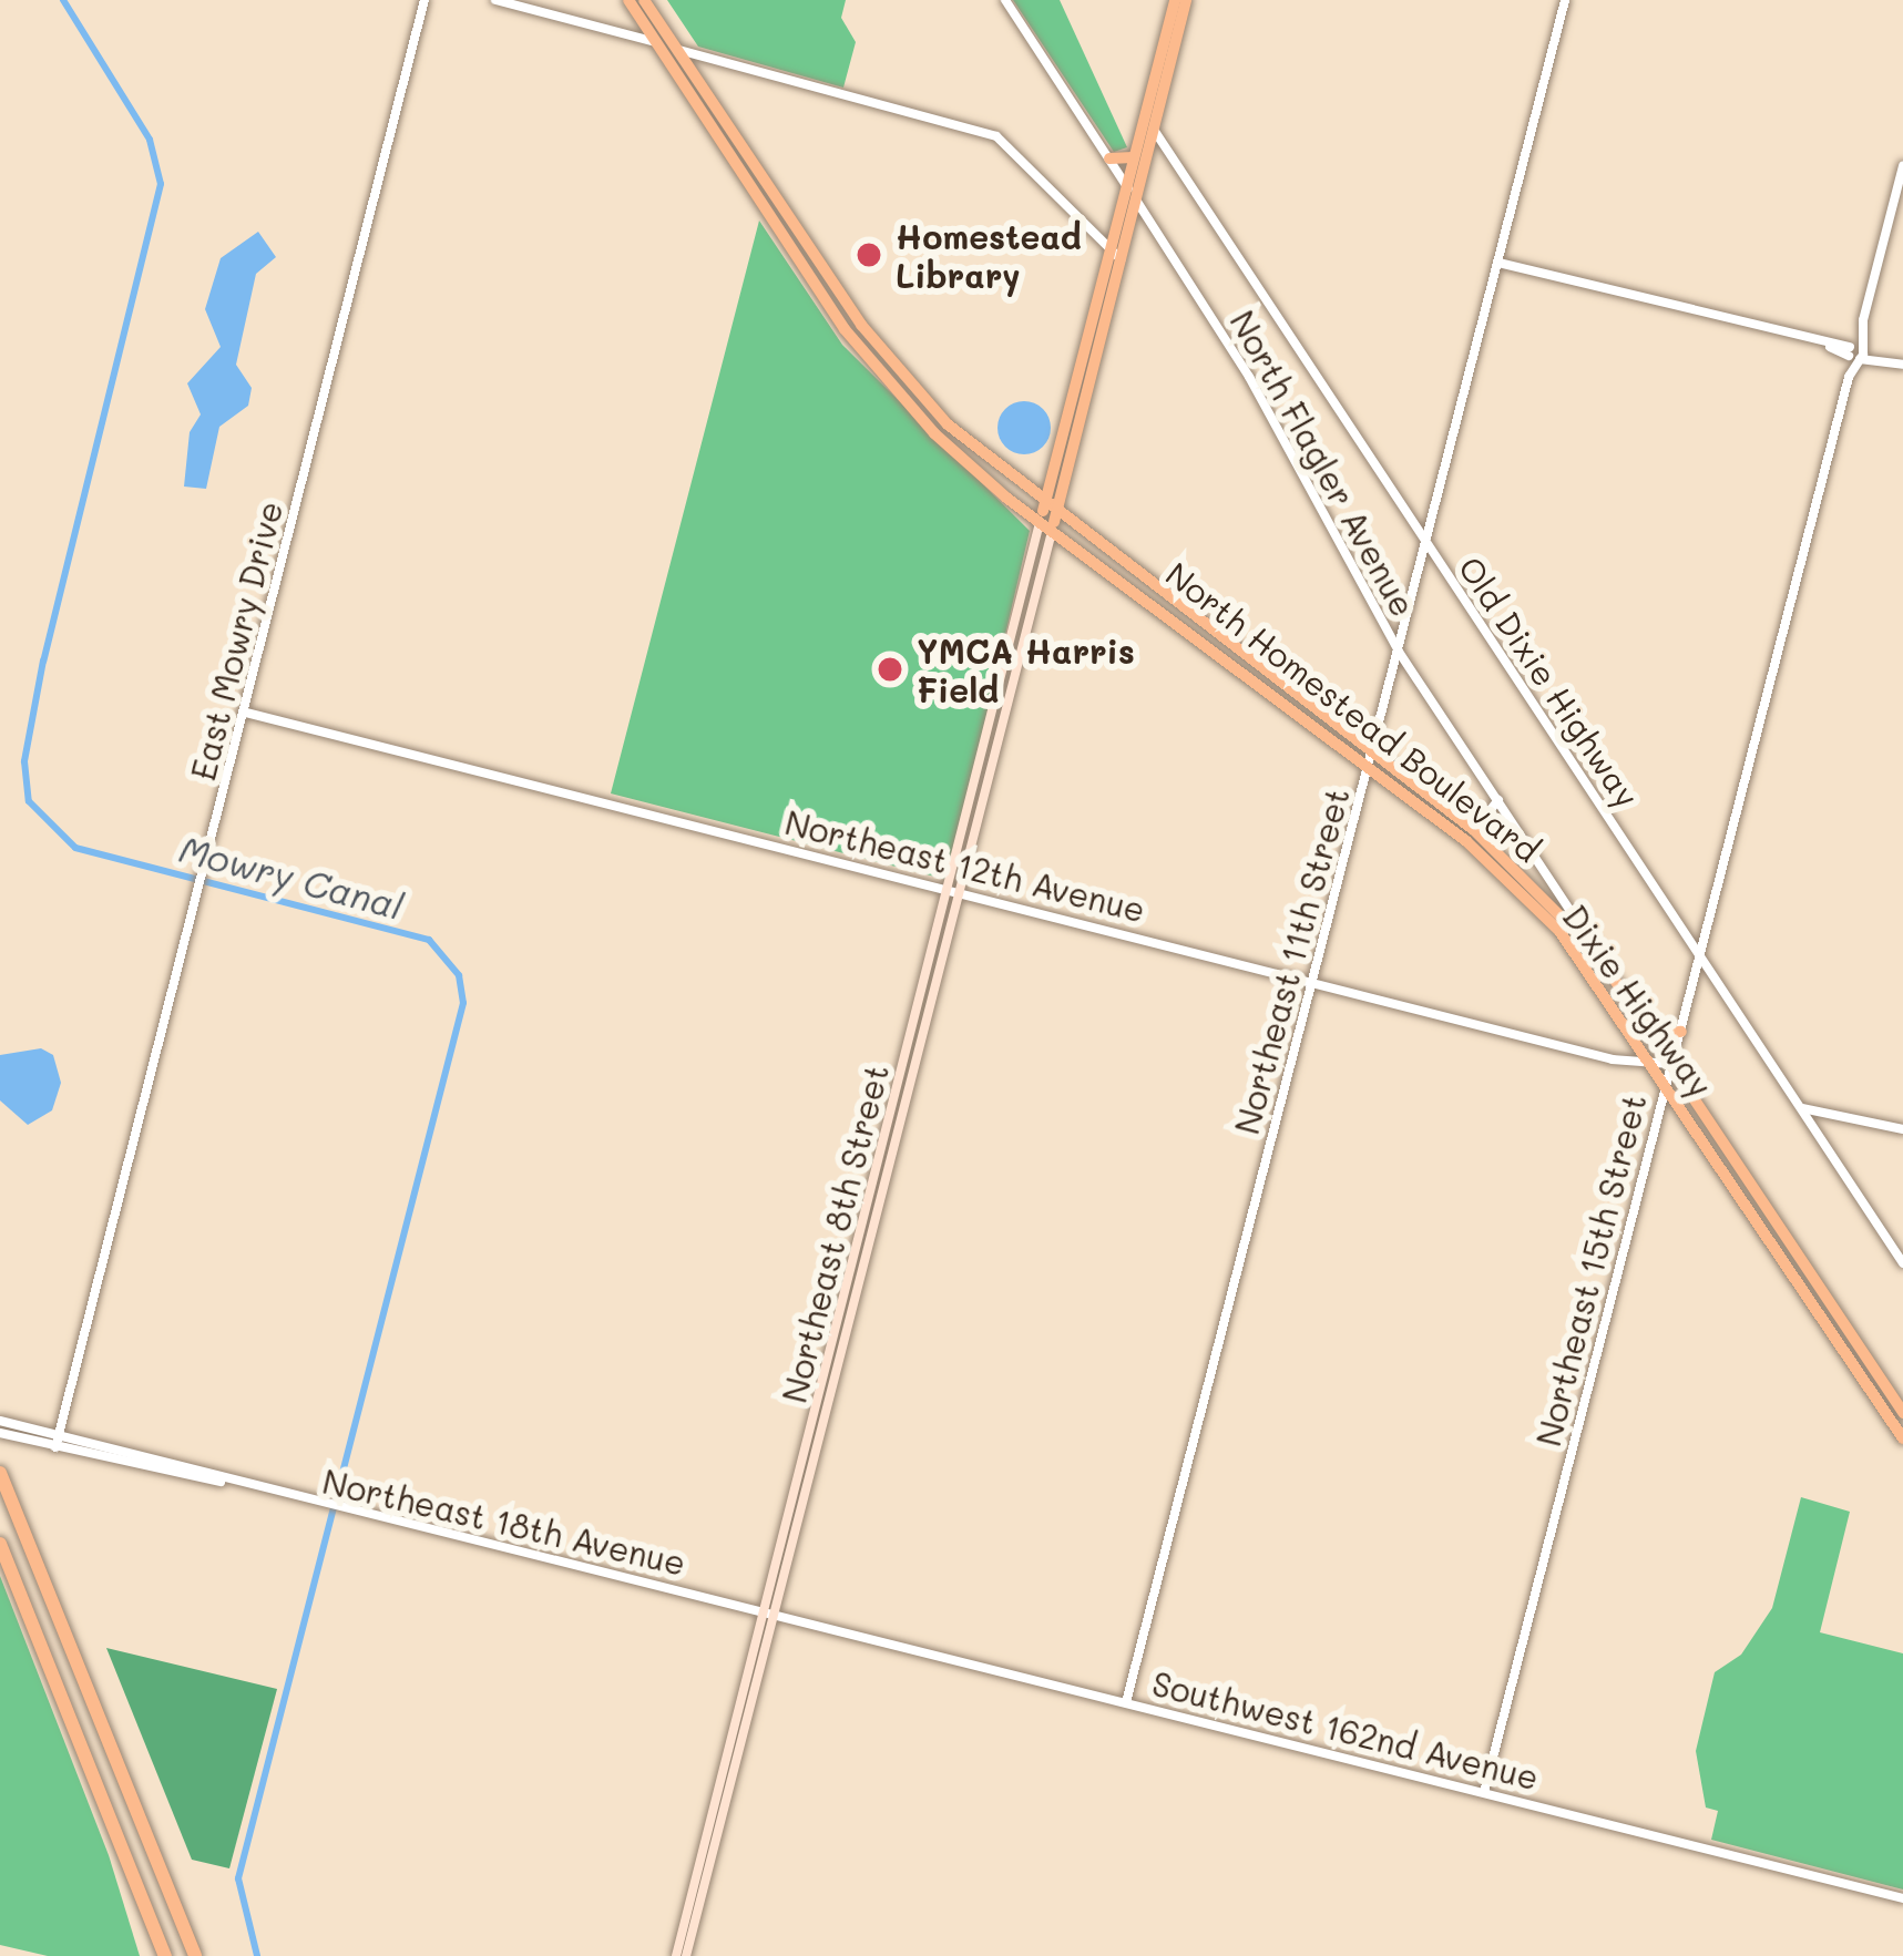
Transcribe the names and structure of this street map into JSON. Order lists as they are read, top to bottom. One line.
{"streets":{"highway":["North Homestead Boulevard","Dixie Highway"],"main road":["Northeast 8th Street"],"street":["North Flagler Avenue","East Mowry Drive","Old Dixie Highway","Northeast 12th Avenue","Northeast 11th Street","Northeast 15th Street","Northeast 18th Avenue","Southwest 162nd Avenue"]},"crossings":[["North Flagler Avenue","North Homestead Boulevard"],["North Flagler Avenue","Northeast 11th Street"],["North Flagler Avenue","Dixie Highway"],["East Mowry Drive","Northeast 12th Avenue"],["East Mowry Drive","Northeast 18th Avenue"],["Old Dixie Highway","Northeast 11th Street"],["Old Dixie Highway","Northeast 15th Street"],["North Homestead Boulevard","Dixie Highway"],["Northeast 12th Avenue","Northeast 11th Street"],["Northeast 12th Avenue","Dixie Highway"],["Northeast 12th Avenue","Northeast 8th Street"],["Northeast 12th Avenue","Northeast 15th Street"],["Northeast 11th Street","Dixie Highway"],["Northeast 11th Street","Southwest 162nd Avenue"],["Dixie Highway","Northeast 8th Street"],["Dixie Highway","Northeast 15th Street"],["Northeast 8th Street","Northeast 18th Avenue"],["Northeast 8th Street","Southwest 162nd Avenue"],["Northeast 15th Street","Southwest 162nd Avenue"],["Northeast 18th Avenue","Southwest 162nd Avenue"]],"water":["Mowry Canal"],"places":["Homestead Library","YMCA Harris Field"]}
